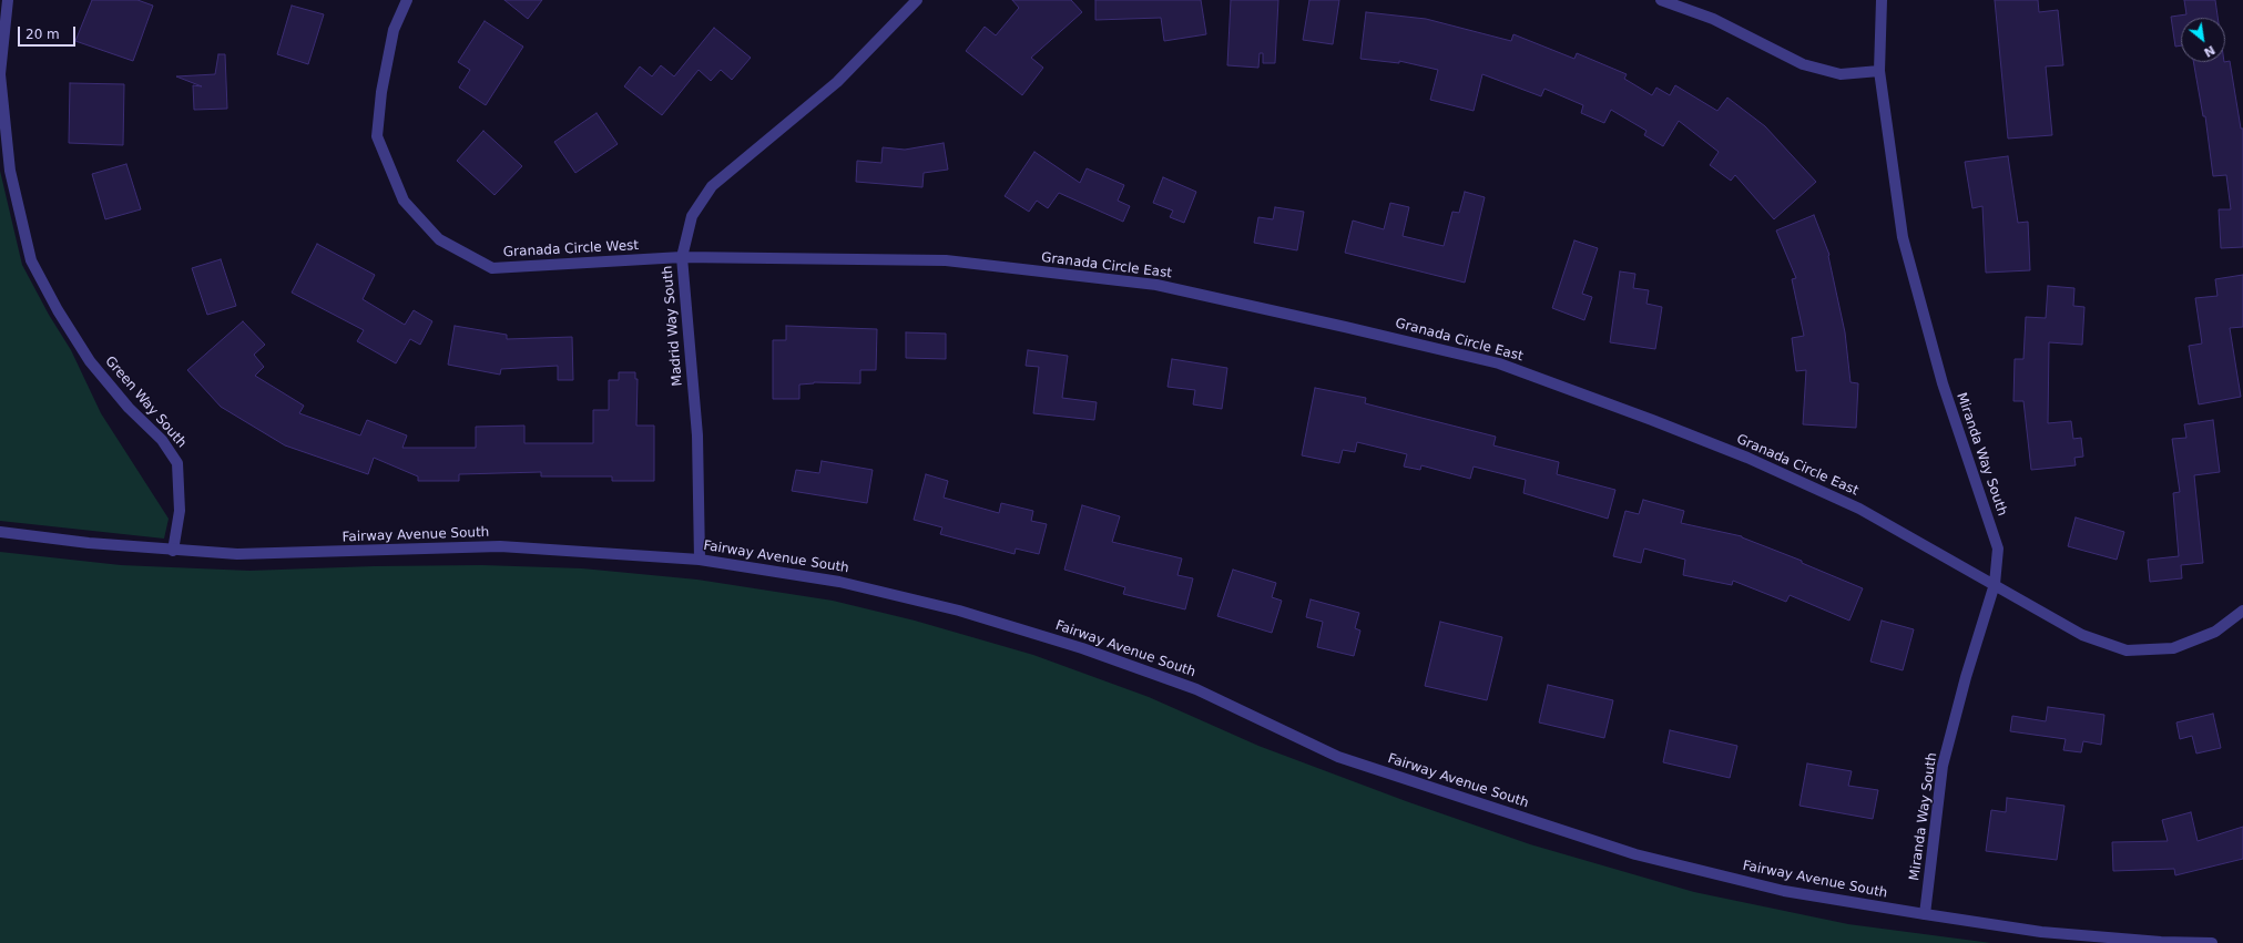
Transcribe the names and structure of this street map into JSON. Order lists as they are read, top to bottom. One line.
{"streets":{"street":["Granada Circle West","Granada Circle East","Madrid Way South","Green Way South","Miranda Way South","Fairway Avenue South"]},"crossings":[["Granada Circle West","Granada Circle East"],["Granada Circle West","Madrid Way South"],["Granada Circle East","Madrid Way South"],["Granada Circle East","Miranda Way South"],["Madrid Way South","Fairway Avenue South"],["Green Way South","Fairway Avenue South"],["Miranda Way South","Fairway Avenue South"]],"scale_bar":"20 m","north":"bottom right"}
